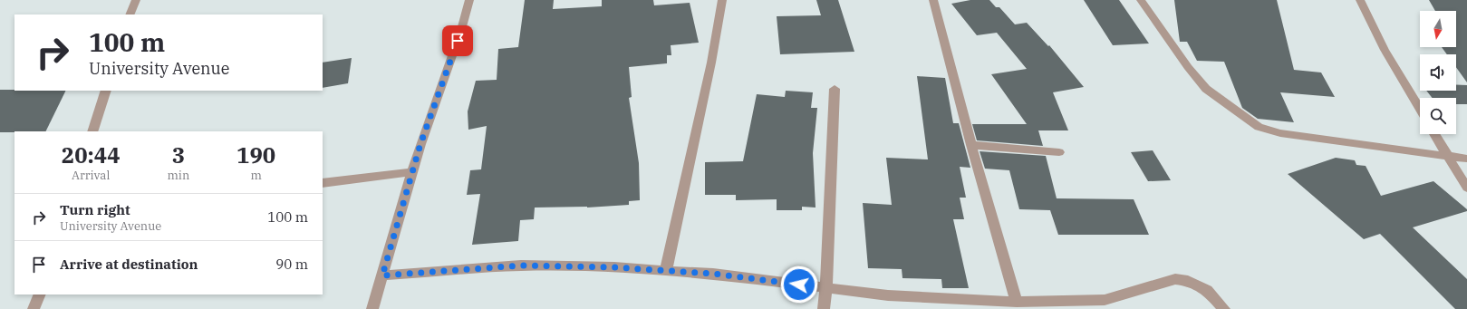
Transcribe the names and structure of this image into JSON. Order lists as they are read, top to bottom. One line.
{"north":"bottom","page":{"turn":["100 m","University Avenue"],"eta":["20:44","Arrival","3","min","190","m"],"list":[{"name":"Turn right","note":"University Avenue","value":"100 m"},{"name":"Arrive at destination","value":"90 m"}]}}
